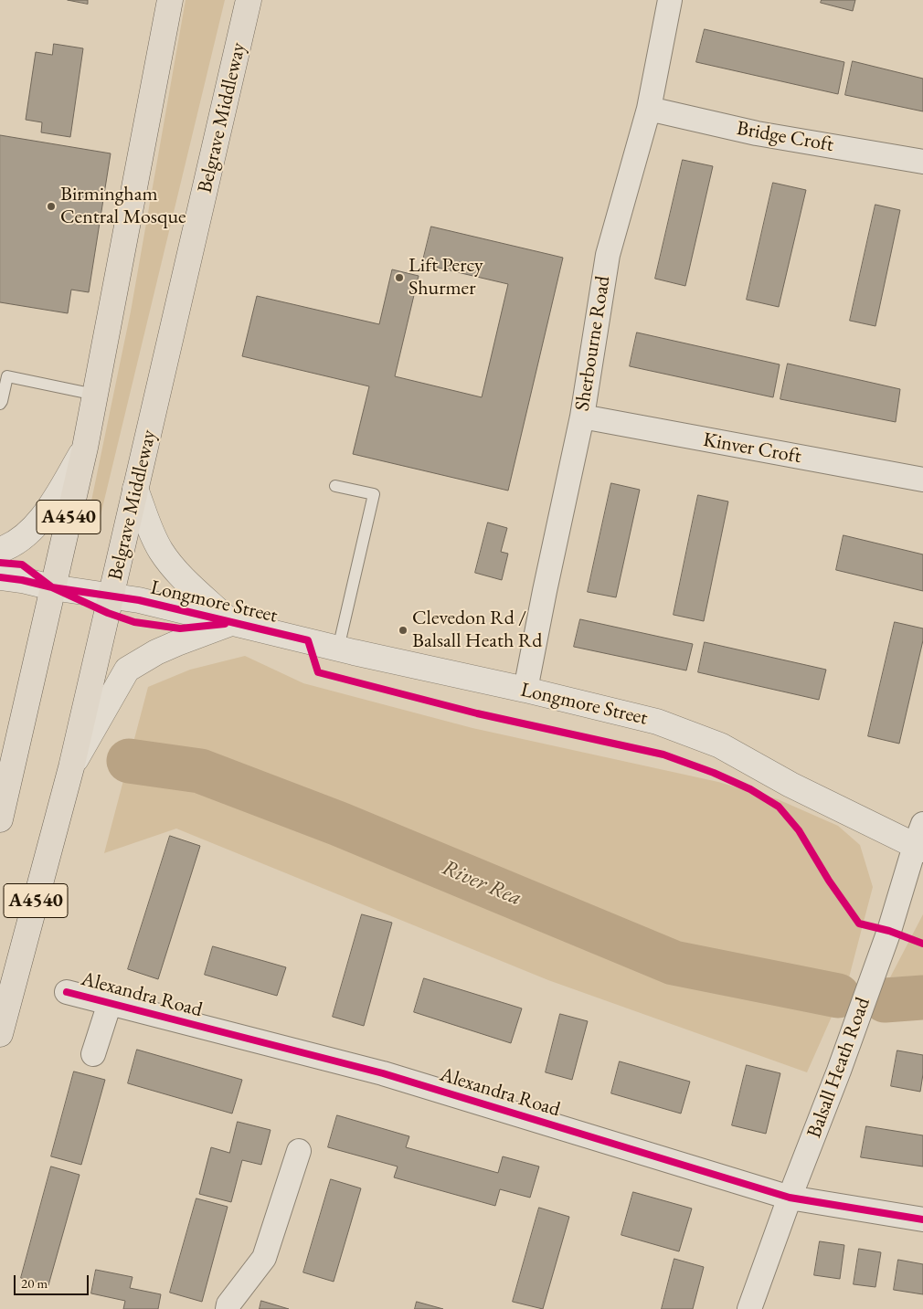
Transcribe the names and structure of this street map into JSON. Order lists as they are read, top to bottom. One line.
{"streets":{"highway":["Belgrave Middleway","A4540"],"street":["Bridge Croft","Sherbourne Road","Kinver Croft","Longmore Street","Alexandra Road","Balsall Heath Road"]},"crossings":[["Belgrave Middleway","Longmore Street"],["Bridge Croft","Sherbourne Road"],["Sherbourne Road","Kinver Croft"],["Sherbourne Road","Longmore Street"],["A4540","Longmore Street"],["Longmore Street","Balsall Heath Road"],["Alexandra Road","Balsall Heath Road"]],"water":["River Rea"],"places":["Birmingham Central Mosque","Lift Percy Shurmer","Clevedon Rd / Balsall Heath Rd"],"scale_bar":"20 m"}
